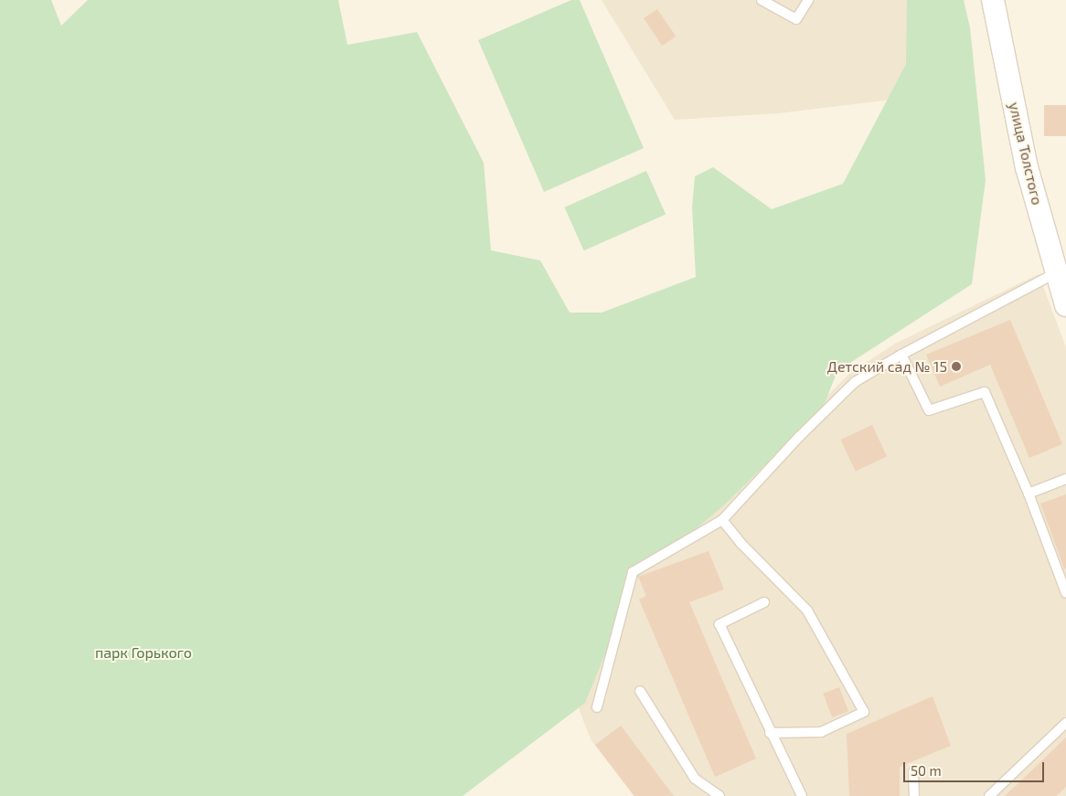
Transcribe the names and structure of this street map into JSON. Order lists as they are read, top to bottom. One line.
{"streets":{"street":["улица Толстого"]},"parks":["парк Горького"],"places":["Детский сад № 15"],"scale_bar":"50 m"}
